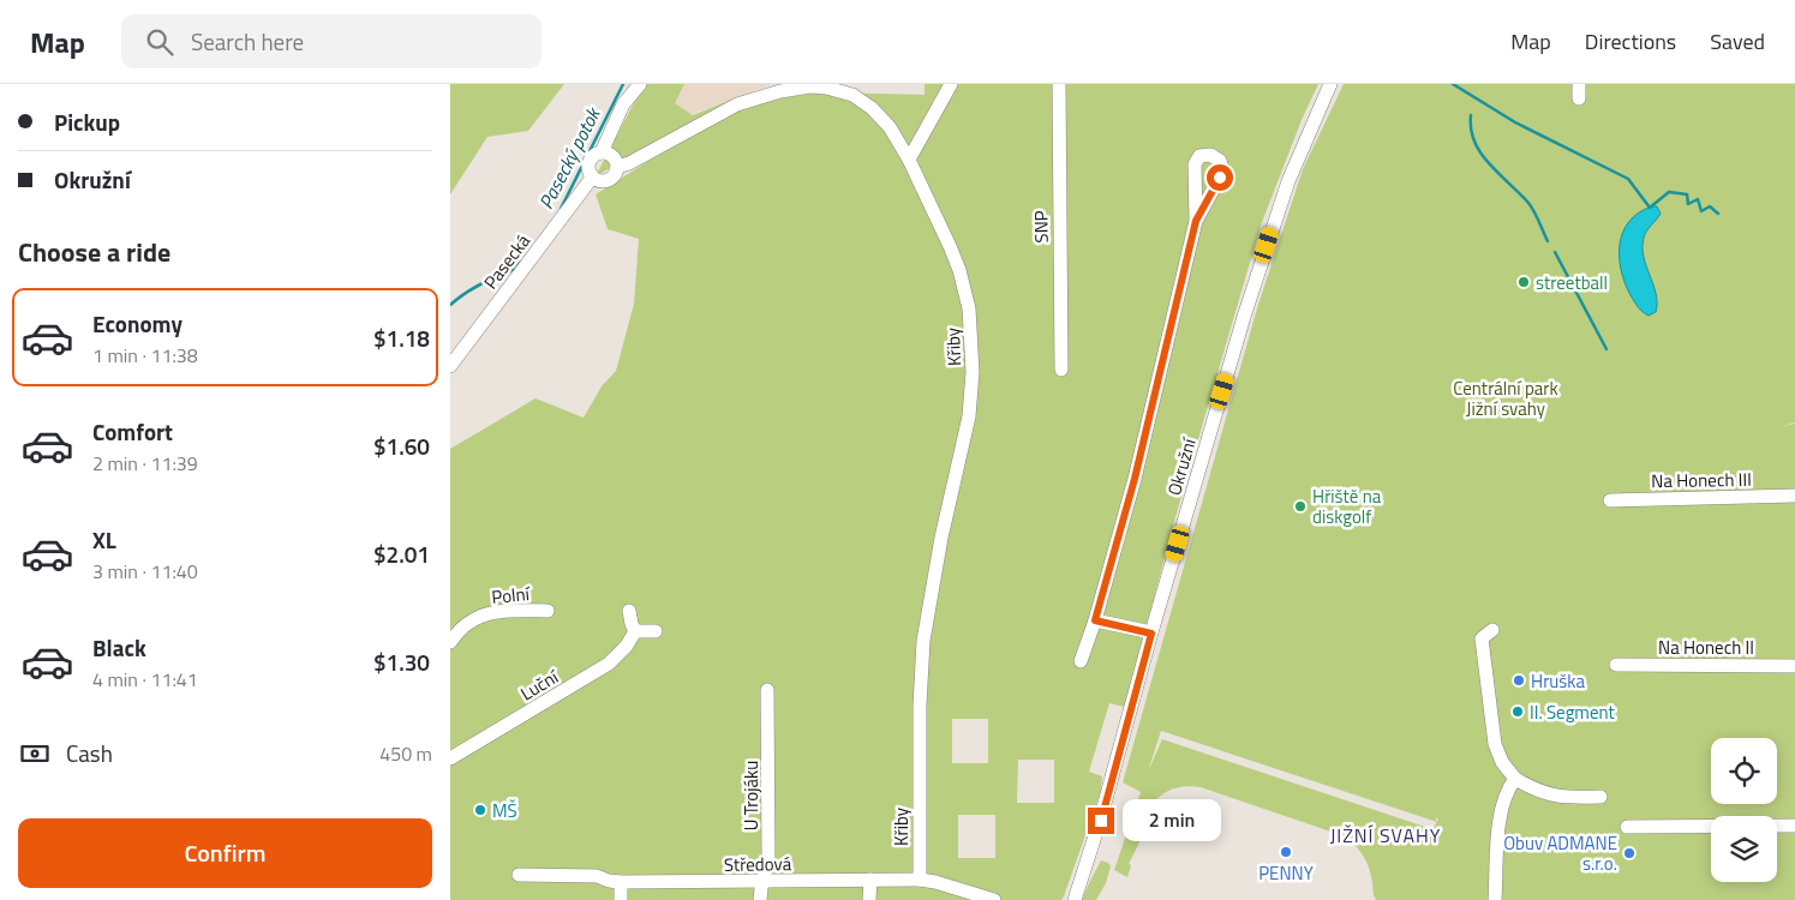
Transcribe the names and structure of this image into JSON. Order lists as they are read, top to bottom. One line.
{"streets":{"street":["SNP","Pasecká","Křiby","Okružní","Na Honech III","Polní","Na Honech II","Luční","U Trojáku","Středová"]},"crossings":[["Pasecká","Křiby"],["Křiby","Středová"],["U Trojáku","Středová"]],"districts":["JIŽNÍ SVAHY"],"water":["Pasecký potok"],"parks":["Centrální park Jižní svahy"],"places":["streetball","Hřiště na diskgolf","Hruška","II. Segment","MŠ","PENNY","Obuv ADMANE s.r.o."],"page":{"header":"Map","search":"Search here","nav":["Map","Directions","Saved"],"banner":["Pickup","Okružní"],"heading":"Choose a ride","list":[{"name":"Economy","note":"1 min · 11:38","value":"$1.18"},{"name":"Comfort","note":"2 min · 11:39","value":"$1.60"},{"name":"XL","note":"3 min · 11:40","value":"$2.01"},{"name":"Black","note":"4 min · 11:41","value":"$1.30"}],"pay":["Cash","450 m"],"bubble":"2 min","buttons":"Confirm"}}
